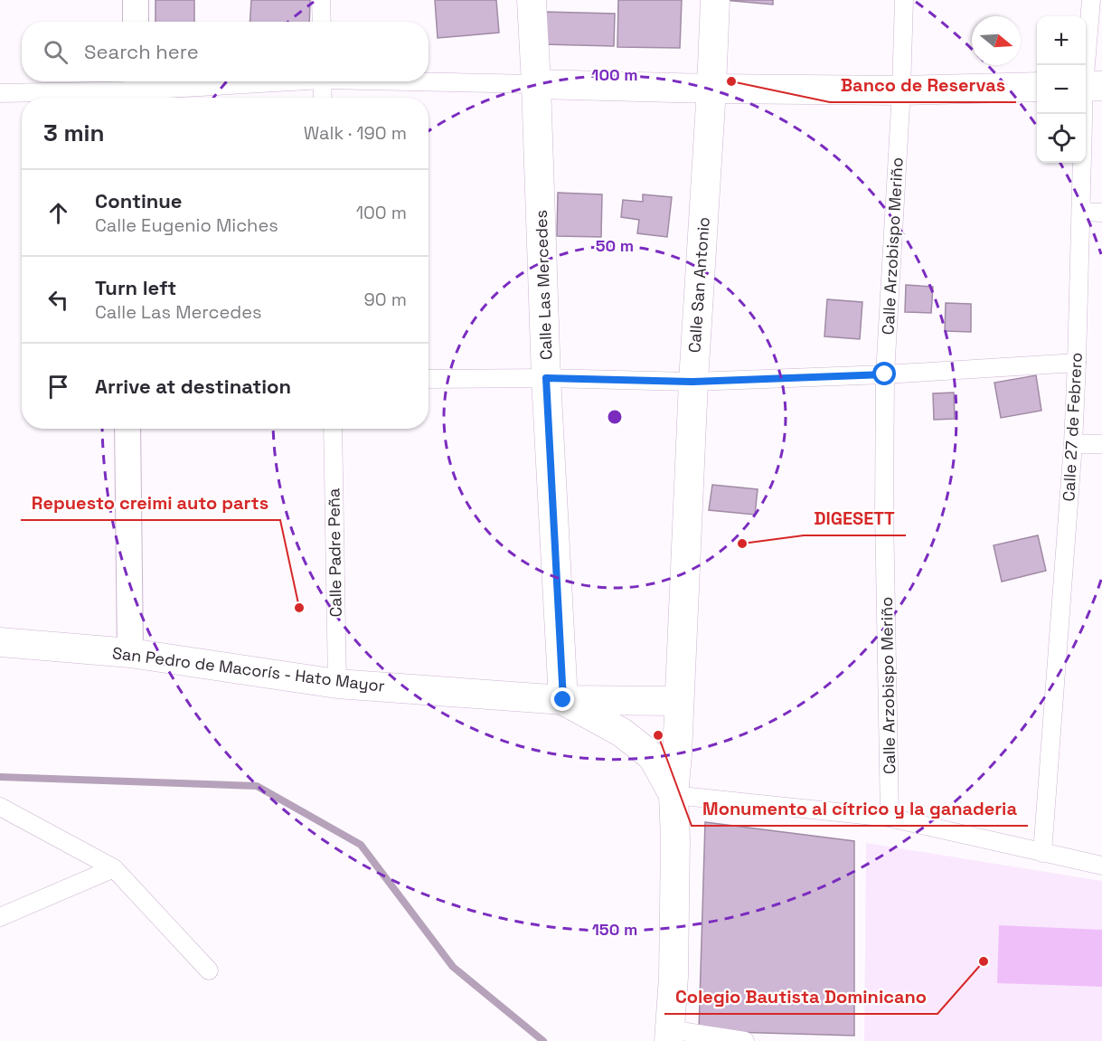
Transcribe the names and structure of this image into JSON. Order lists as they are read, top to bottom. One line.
{"streets":{"main road":["Calle Las Mercedes","Calle San Antonio","San Pedro de Macorís - Hato Mayor"],"street":["Calle Arzobispo Meriño","Calle 27 de Febrero","Calle Padre Peña"]},"crossings":[["Calle Las Mercedes","San Pedro de Macorís - Hato Mayor"],["Calle San Antonio","San Pedro de Macorís - Hato Mayor"],["Calle Padre Peña","San Pedro de Macorís - Hato Mayor"]],"places":["Banco de Reservas","DIGESETT","Repuesto creimi auto parts","Monumento al cítrico y la ganaderia","Colegio Bautista Dominicano"],"north":"right","page":{"map_buttons":["+","−"],"search":"Search here","heading":["3 min","Walk · 190 m"],"list":[["Continue","Calle Eugenio Miches","100 m"],["Turn left","Calle Las Mercedes","90 m"],"Arrive at destination"]},"rings":["100 m","50 m","150 m"]}
